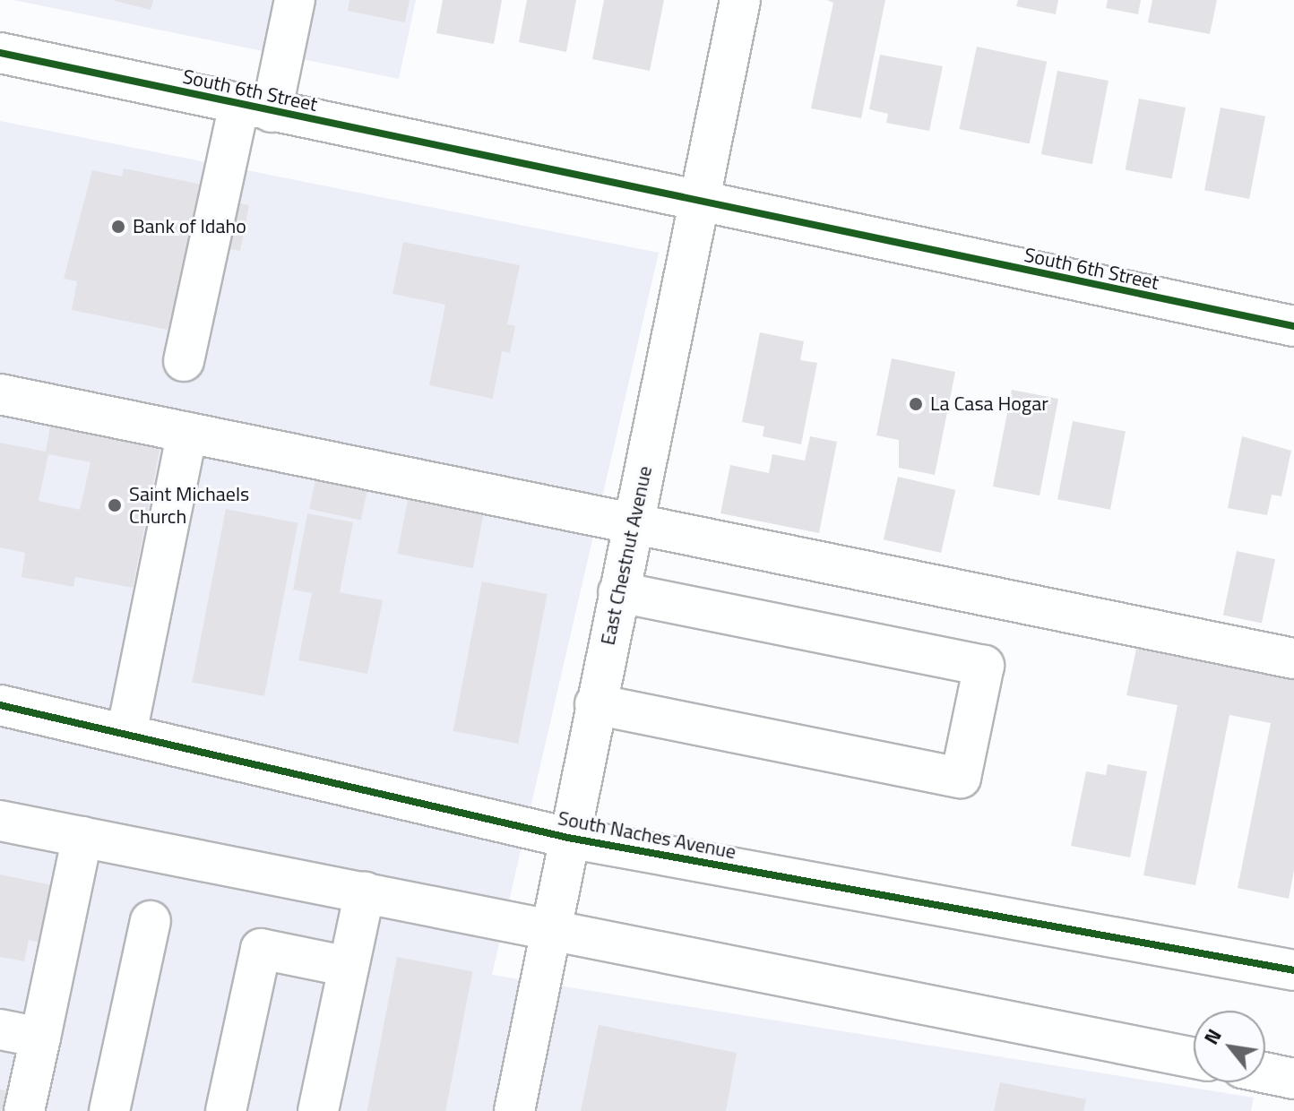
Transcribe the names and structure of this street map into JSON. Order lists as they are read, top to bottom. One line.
{"streets":{"street":["South 6th Street","East Chestnut Avenue","South Naches Avenue"]},"crossings":[["South 6th Street","East Chestnut Avenue"],["East Chestnut Avenue","South Naches Avenue"]],"places":["Bank of Idaho","La Casa Hogar","Saint Michaels Church"],"north":"top left"}
